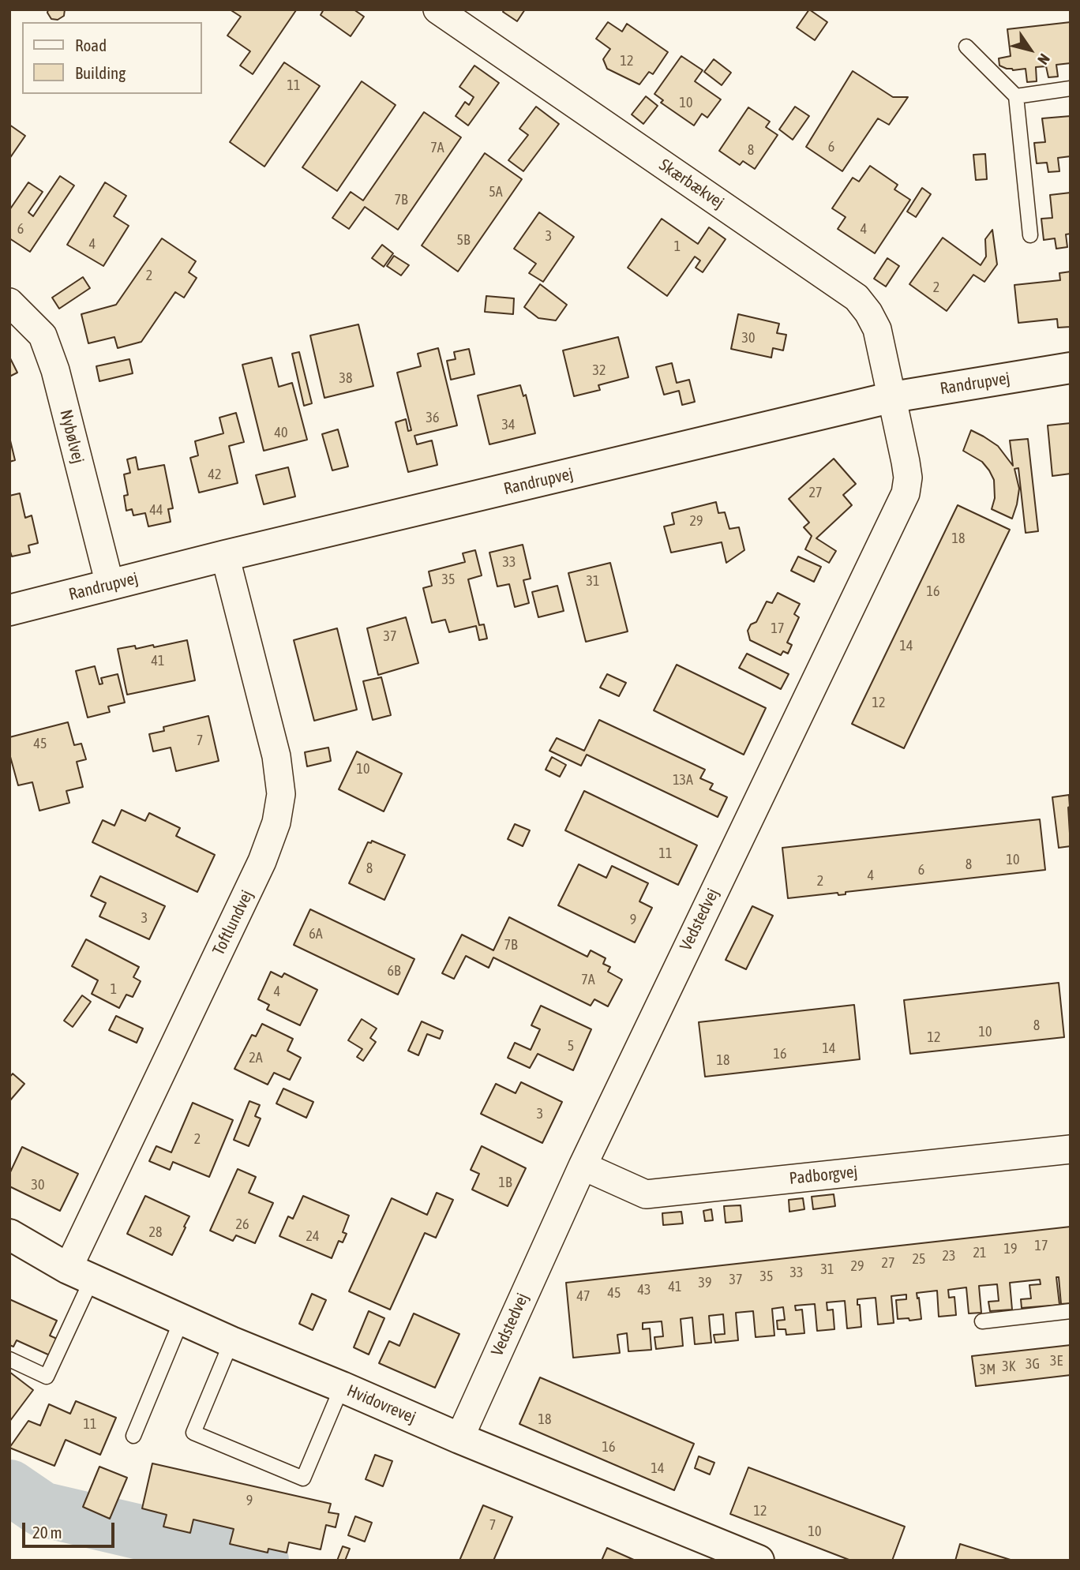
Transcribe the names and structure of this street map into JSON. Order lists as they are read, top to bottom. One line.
{"streets":{"street":["Skærbækvej","Randrupvej","Nybølvej","Vedstedvej","Toftlundvej","Padborgvej","Hvidovrevej"]},"crossings":[["Skærbækvej","Randrupvej"],["Skærbækvej","Vedstedvej"],["Randrupvej","Nybølvej"],["Randrupvej","Vedstedvej"],["Randrupvej","Toftlundvej"],["Vedstedvej","Padborgvej"],["Vedstedvej","Hvidovrevej"],["Toftlundvej","Hvidovrevej"]],"house_numbers":["12","11","10","6","7A","8","5A","7B","6","4","3","5B","4","1","2","2","30","32","38","36","34","40","42","27","44","29","18","33","35","31","16","17","37","14","41","12","7","45","10","13A","11","10","8","8","6","4","2","3","9","6A","7B","6B","7A","1","4","8","10","12","5","14","16","2A","18","3","2","1B","30","26","28","24","17","19","21","23","25","27","29","31","33","35","37","39","41","43","45","47","3E","3G","3K","3M","18","11","16","14","9","12","7","10"],"legend":["Road","Building"],"scale_bar":"20 m","north":"bottom right"}
